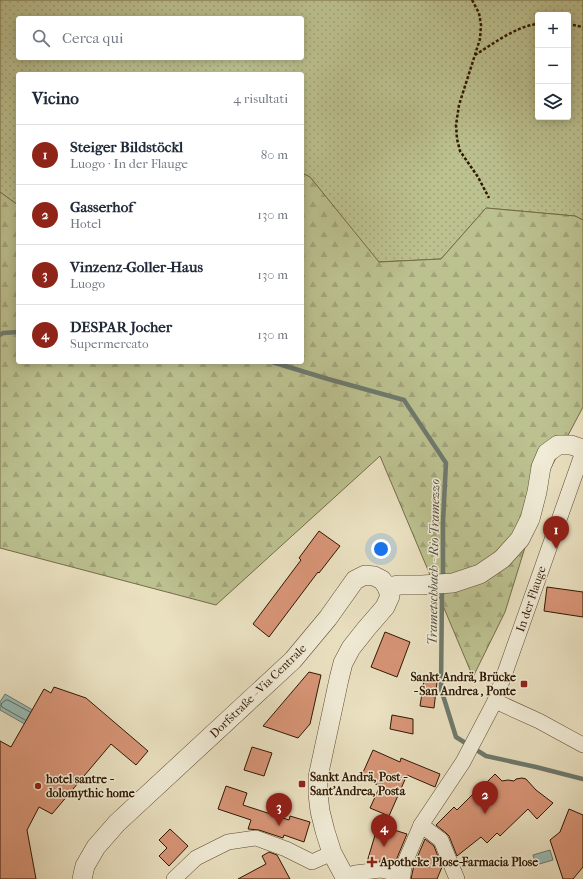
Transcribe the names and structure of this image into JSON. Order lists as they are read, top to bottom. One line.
{"streets":{"street":["In der Flauge","Dorfstraße - Via Centrale"]},"water":["Trametschbach - Rio Tramezzo"],"places":{"transit":["Sankt Andrä, Brücke - San Andrea , Ponte","Sankt Andrä, Post - Sant'Andrea, Posta"],"other":["hotel santre - dolomythic home"],"health":["Apotheke Plose-Farmacia Plose"]},"page":{"map_buttons":["+","−"],"search":"Cerca qui","heading":["Vicino","4 risultati"],"list":[{"mark":"1","name":"Steiger Bildstöckl","note":"Luogo · In der Flauge","value":"80 m"},{"mark":"2","name":"Gasserhof","note":"Hotel","value":"130 m"},{"mark":"3","name":"Vinzenz-Goller-Haus","note":"Luogo","value":"130 m"},{"mark":"4","name":"DESPAR Jocher","note":"Supermercato","value":"130 m"}],"pins":["1","2","3","4"]}}
